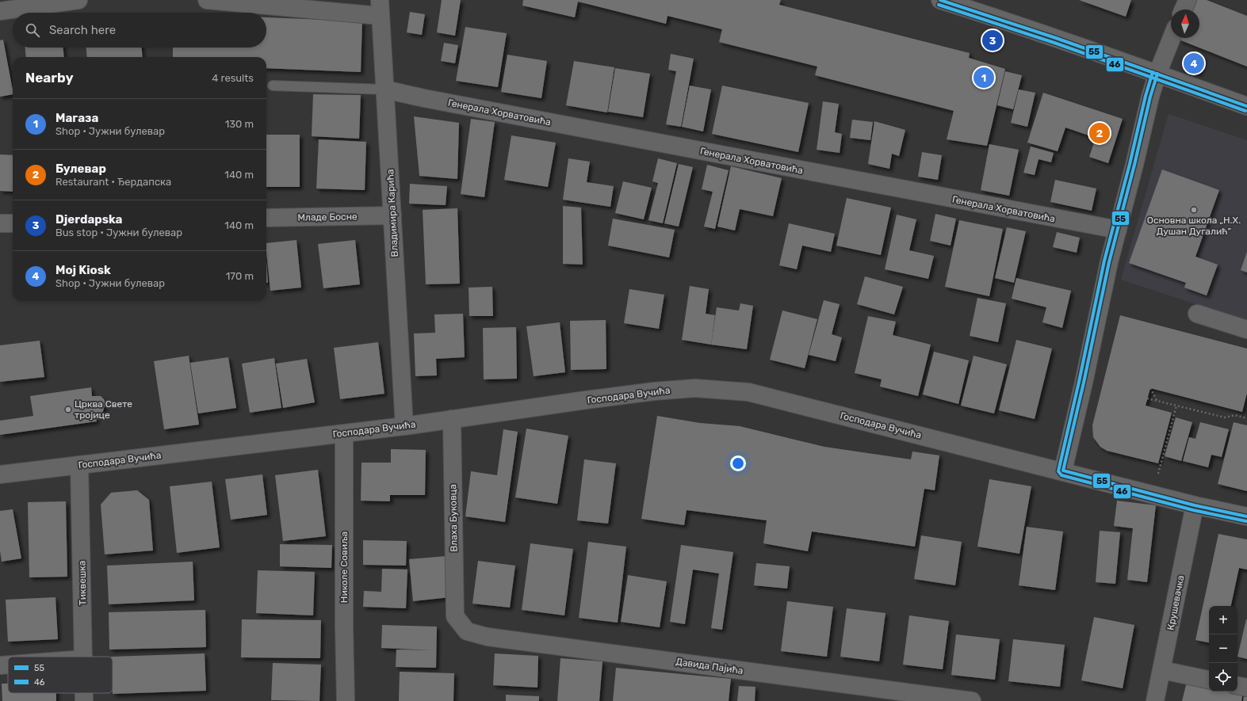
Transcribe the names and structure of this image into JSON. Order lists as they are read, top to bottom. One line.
{"streets":{"street":["Генерала Хорватовића","Владимира Карића","Младе Босне","Господара Вучића","Влаха Буковца","Николе Совиља","Тиквешка","Крушевачка","Давида Пајића"]},"crossings":[["Генерала Хорватовића","Владимира Карића"],["Владимира Карића","Младе Босне"],["Владимира Карића","Господара Вучића"],["Господара Вучића","Влаха Буковца"],["Господара Вучића","Николе Совиља"],["Господара Вучића","Тиквешка"],["Господара Вучића","Крушевачка"],["Влаха Буковца","Давида Пајића"]],"places":["Основна школа „Н.Х. Душан Дугалић”","Црква Свете тројице"],"lines":["transit line 55","transit line 46"],"legend":["55","46"],"north":"top","page":{"search":"Search here","pins":["3","4","1","2"],"heading":["Nearby","4 results"],"list":[{"mark":"1","name":"Магаза","note":"Shop · Јужни булевар","value":"130 m"},{"mark":"2","name":"Булевар","note":"Restaurant · Ђердапска","value":"140 m"},{"mark":"3","name":"Djerdapska","note":"Bus stop · Јужни булевар","value":"140 m"},{"mark":"4","name":"Moj Kiosk","note":"Shop · Јужни булевар","value":"170 m"}],"map_buttons":["+","−"]}}
